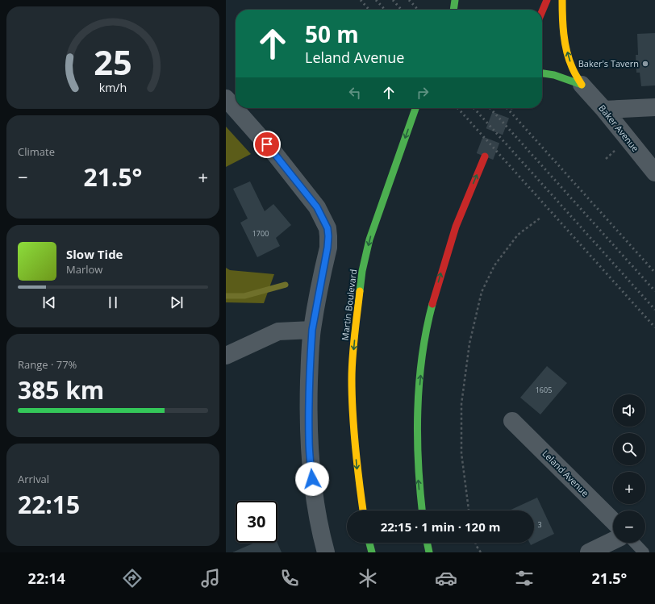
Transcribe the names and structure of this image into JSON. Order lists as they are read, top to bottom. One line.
{"streets":{"main road":["Martin Boulevard"],"street":["Baker Avenue","Leland Avenue"]},"one_way":["Martin Boulevard"],"places":["Baker's Tavern"],"house_numbers":["1700","1605","3"],"page":{"turn":["50 m","Leland Avenue"],"tile":["Climate",["Range · 77%","385 km"],["Arrival","22:15"]],"heat":["−","21.5°","+"],"song":["Slow Tide","Marlow"],"map_buttons":["+","−"],"limit":"30","trip":"22:15 · 1 min · 120 m","tabs":["22:14","21.5°"],"gauge":["25","km/h"]}}
